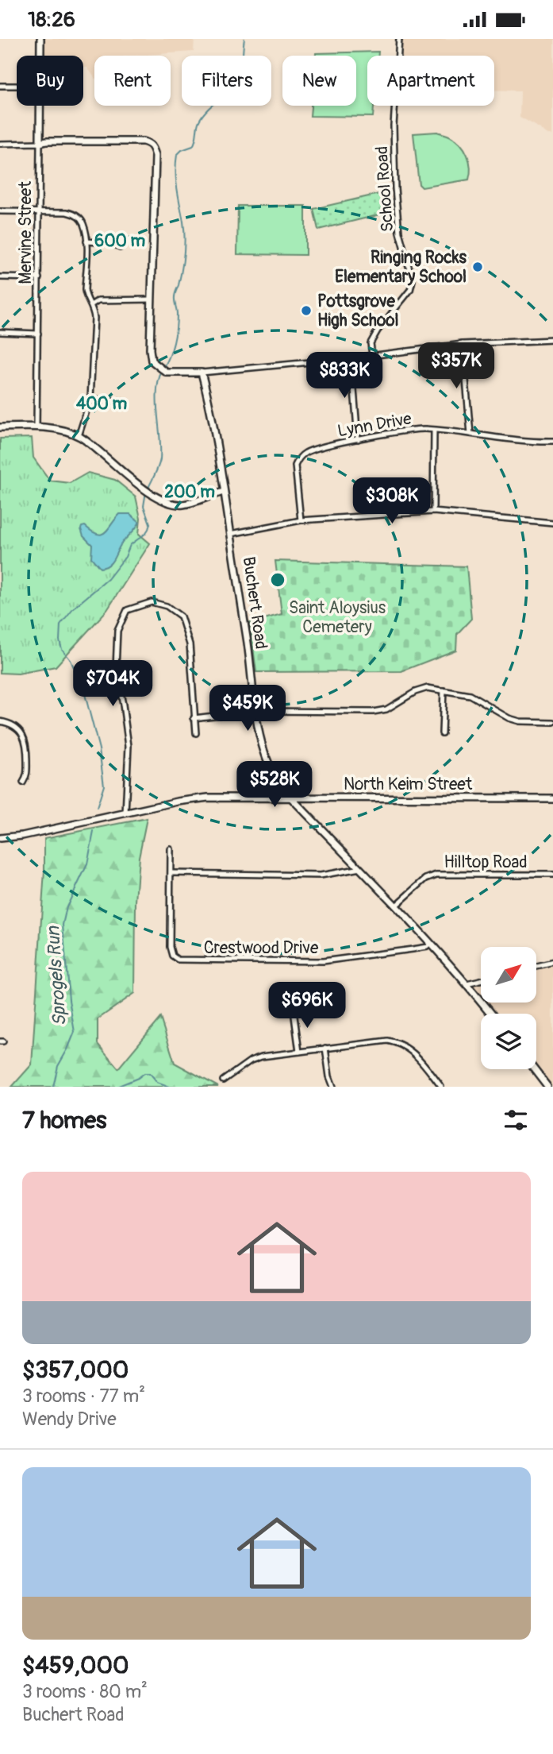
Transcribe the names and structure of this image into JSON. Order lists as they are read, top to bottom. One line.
{"streets":{"street":["School Road","Mervine Street","Lynn Drive","Buchert Road","North Keim Street","Hilltop Road","Crestwood Drive"]},"crossings":[["Buchert Road","North Keim Street"],["Buchert Road","Hilltop Road"],["Buchert Road","Crestwood Drive"]],"water":["Sprogels Run"],"parks":["Saint Aloysius Cemetery"],"places":["Ringing Rocks Elementary School","Pottsgrove High School"],"north":"top right","page":{"status":"18:26","chip":["Buy","Rent","Filters","New","Apartment"],"price":["$357K","$833K","$308K","$704K","$459K","$528K","$696K"],"heading":"7 homes","list":[{"name":"$357,000","note":"3 rooms · 77 m² · Wendy Drive"},{"name":"$459,000","note":"3 rooms · 80 m² · Buchert Road"}]},"rings":["600 m","400 m","200 m"]}
